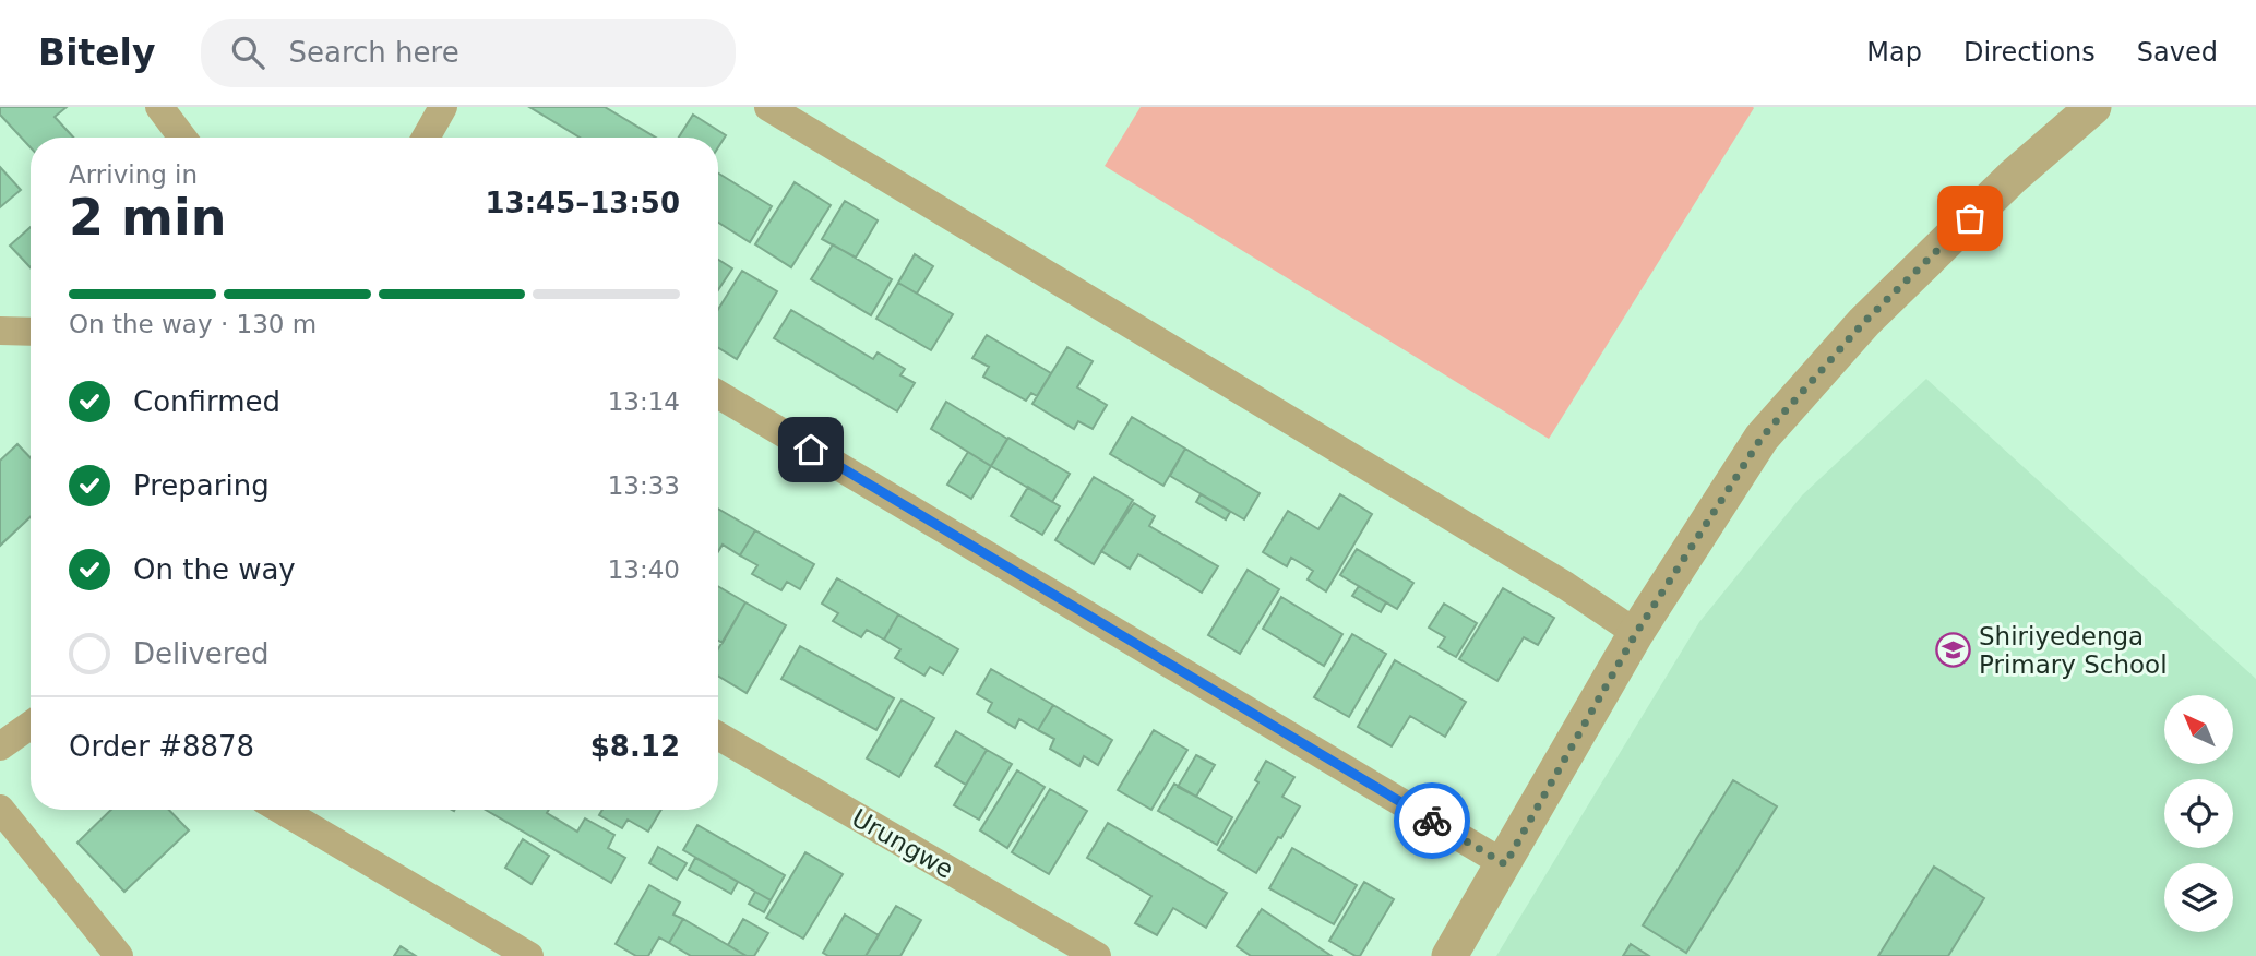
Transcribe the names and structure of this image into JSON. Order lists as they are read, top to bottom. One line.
{"streets":{"street":["Urungwe"]},"places":{"school or university":["Shiriyedenga Primary School"]},"north":"top left","page":{"header":"Bitely","search":"Search here","nav":["Map","Directions","Saved"],"heading":["2 min","Arriving in","13:45–13:50"],"panel":["Order #8878","$8.12"],"bar":"On the way · 130 m","list":[["Confirmed","13:14"],["Preparing","13:33"],["On the way","13:40"],"Delivered"]}}
